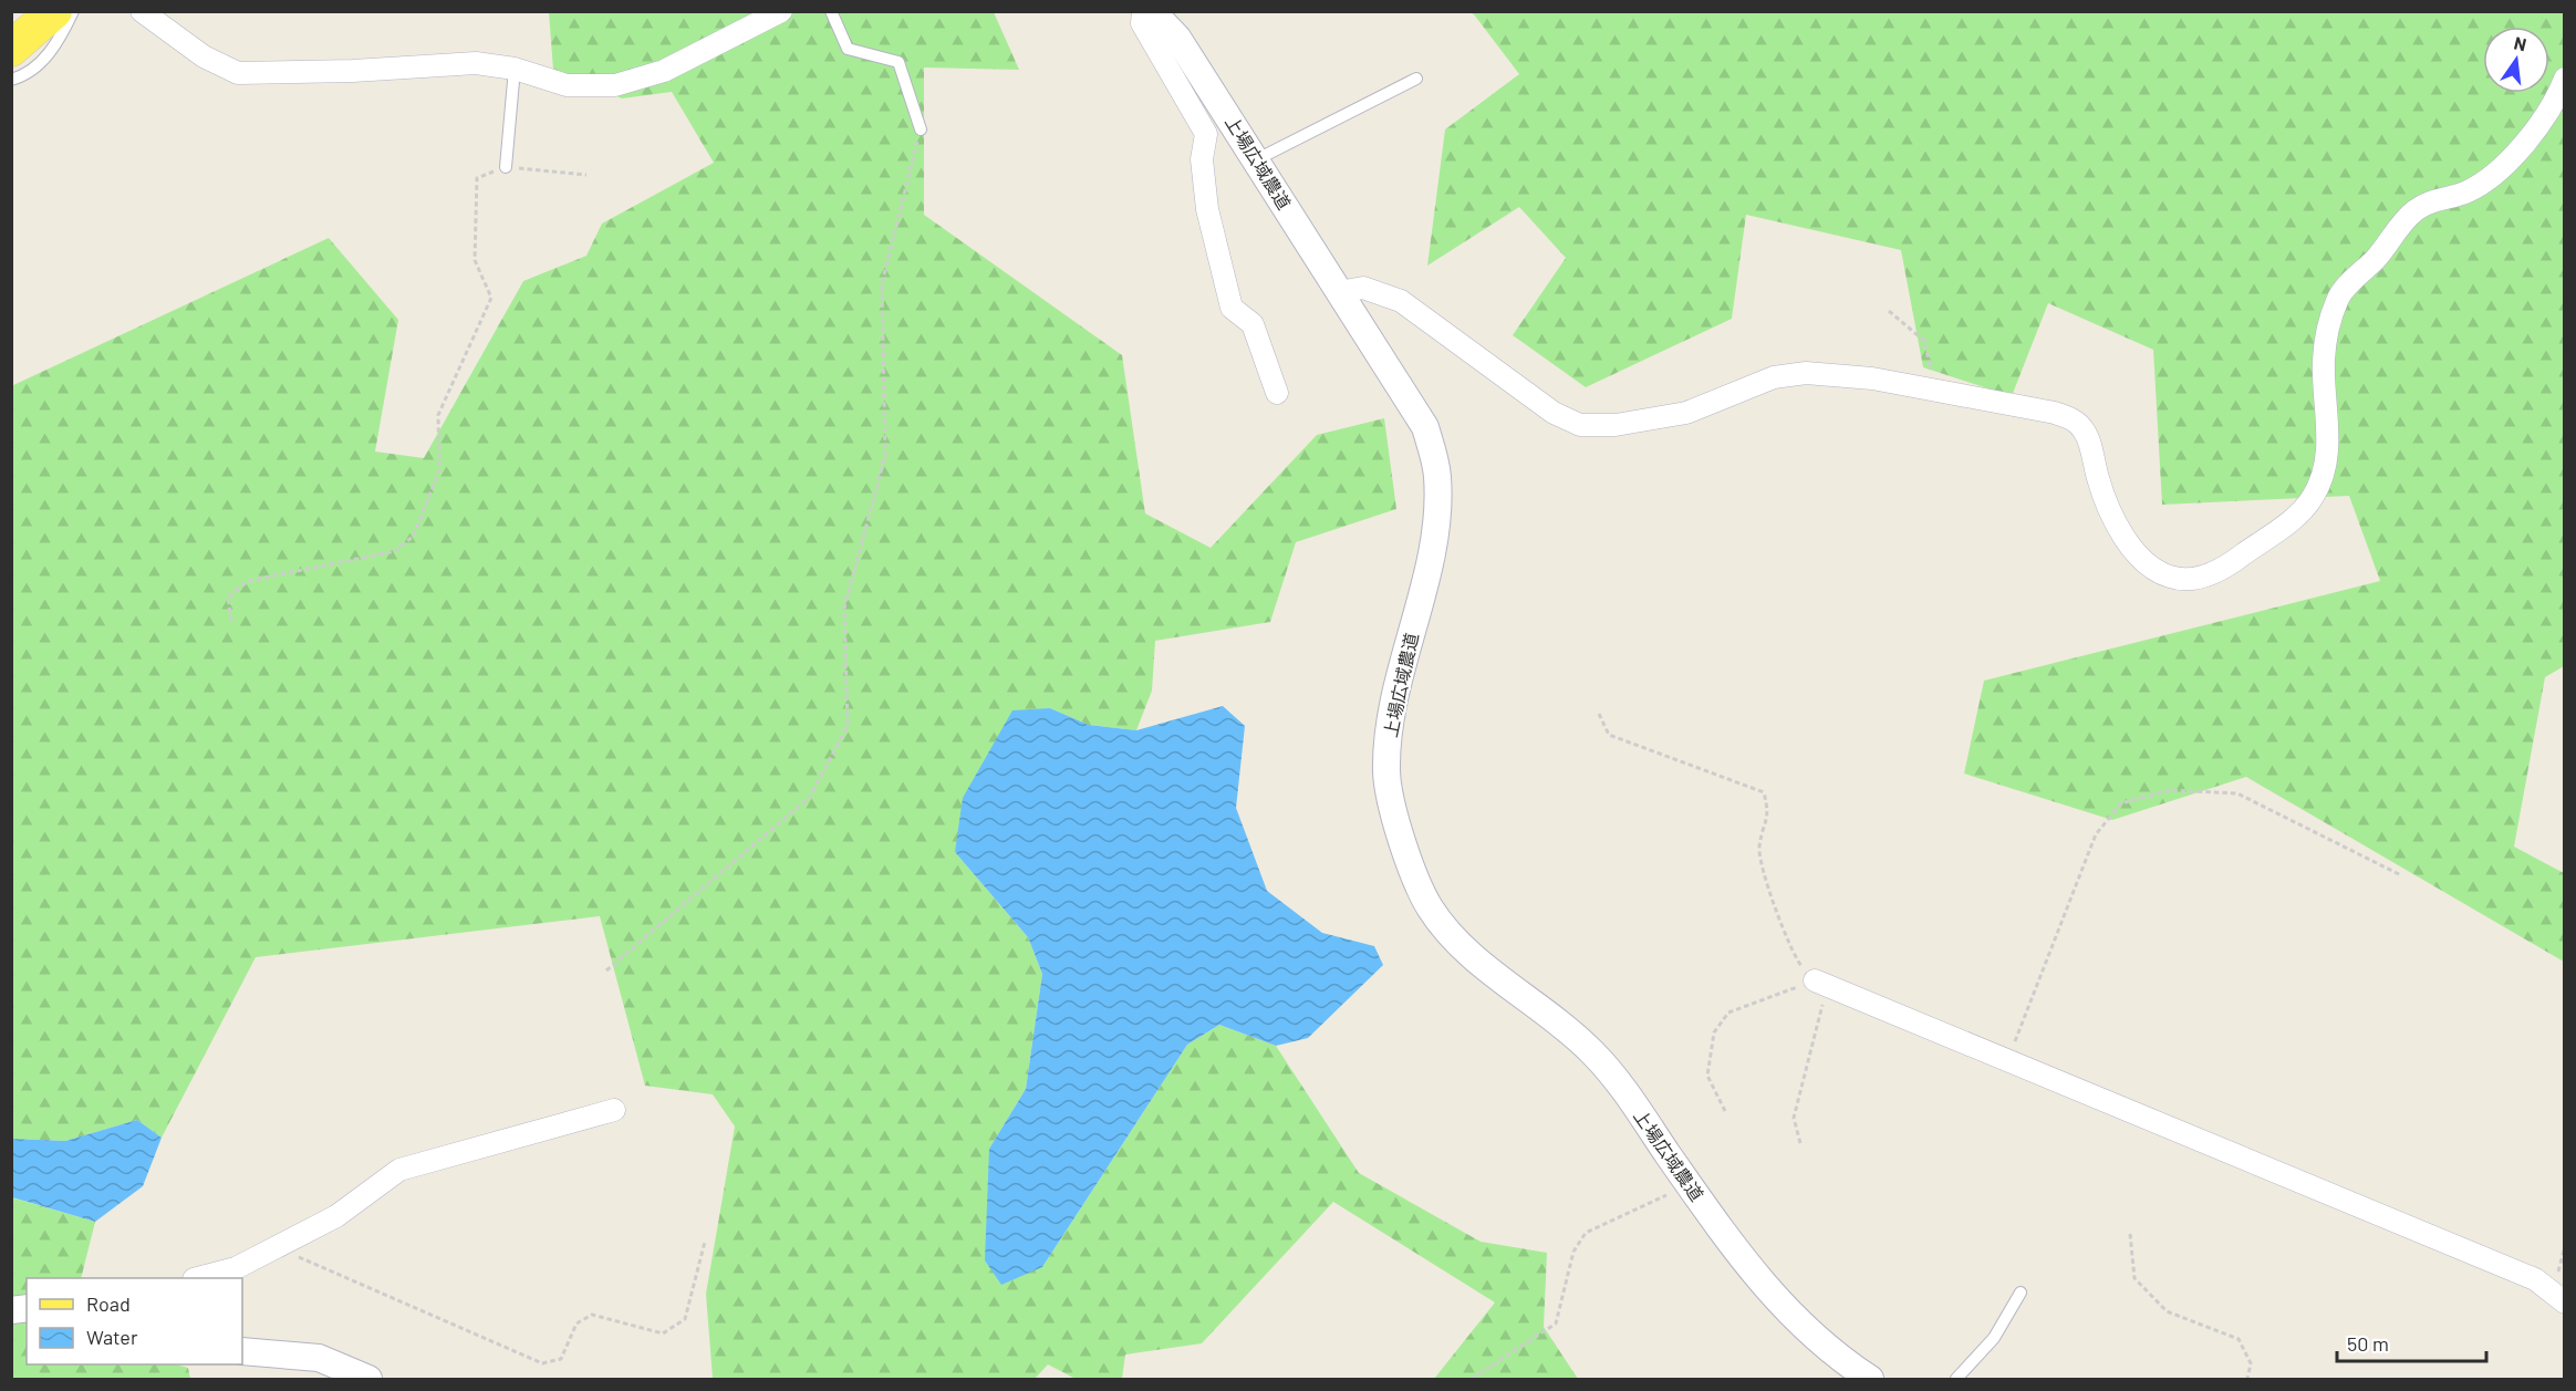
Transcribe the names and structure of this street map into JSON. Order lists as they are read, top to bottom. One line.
{"streets":{"street":["上場広域農道"]},"legend":["Road","Water"],"scale_bar":"50 m","north":"top"}
